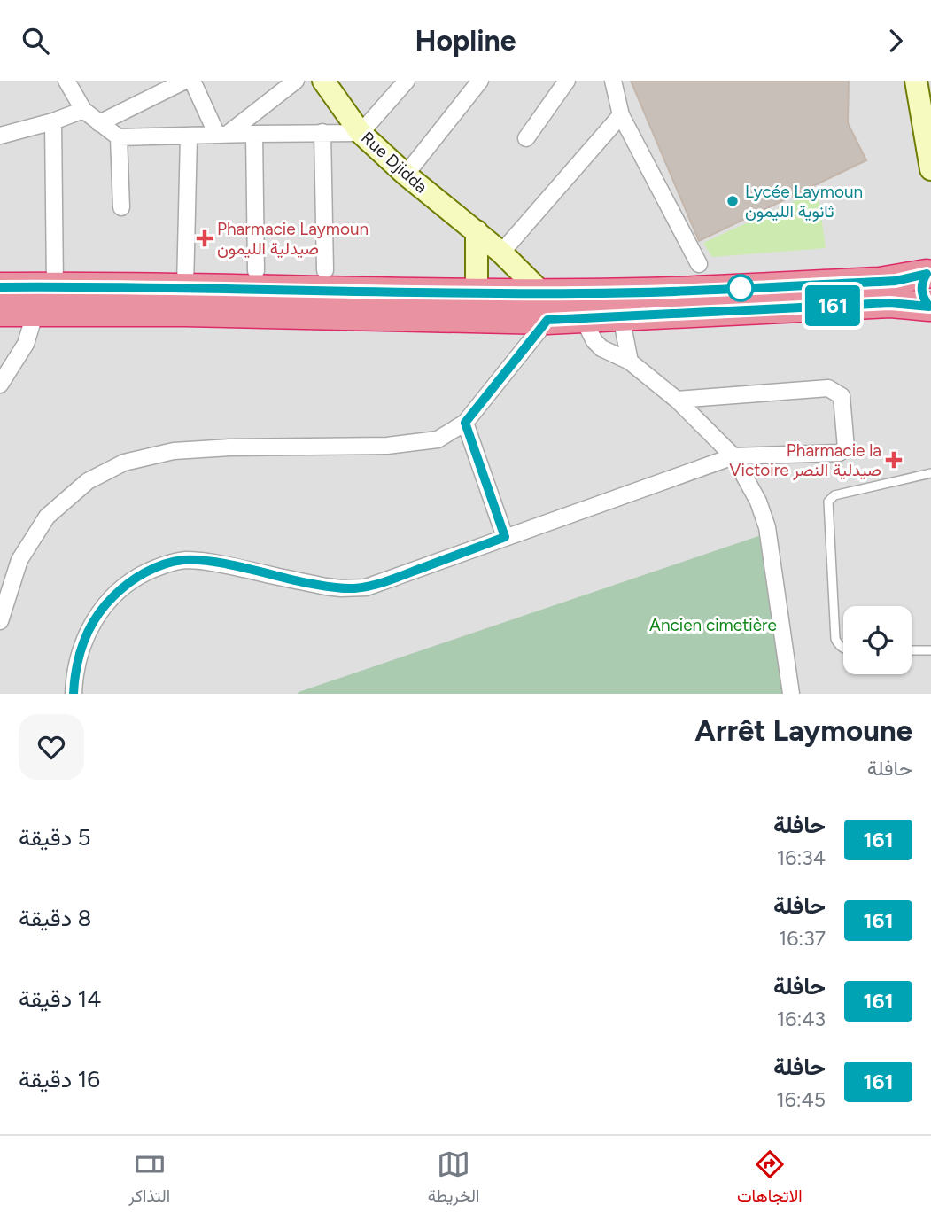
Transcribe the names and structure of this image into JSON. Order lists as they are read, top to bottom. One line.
{"streets":{"street":["Rue Djidda"]},"parks":["Ancien cimetière"],"places":{"other":["Lycée Laymoun ثانوية الليمون"],"health":["Pharmacie Laymoun صيدلية الليمون","Pharmacie la Victoire صيدلية النصر"]},"lines":["bus line 161"],"page":{"header":"Hopline","on_map":"161","heading":["Arrêt Laymoune","حافلة"],"list":[{"mark":"161","name":"حافلة","note":"16:34","value":"5 دقيقة"},{"mark":"161","name":"حافلة","note":"16:37","value":"8 دقيقة"},{"mark":"161","name":"حافلة","note":"16:43","value":"14 دقيقة"},{"mark":"161","name":"حافلة","note":"16:45","value":"16 دقيقة"}],"tabs":["الاتجاهات","الخريطة","التذاكر"]}}
